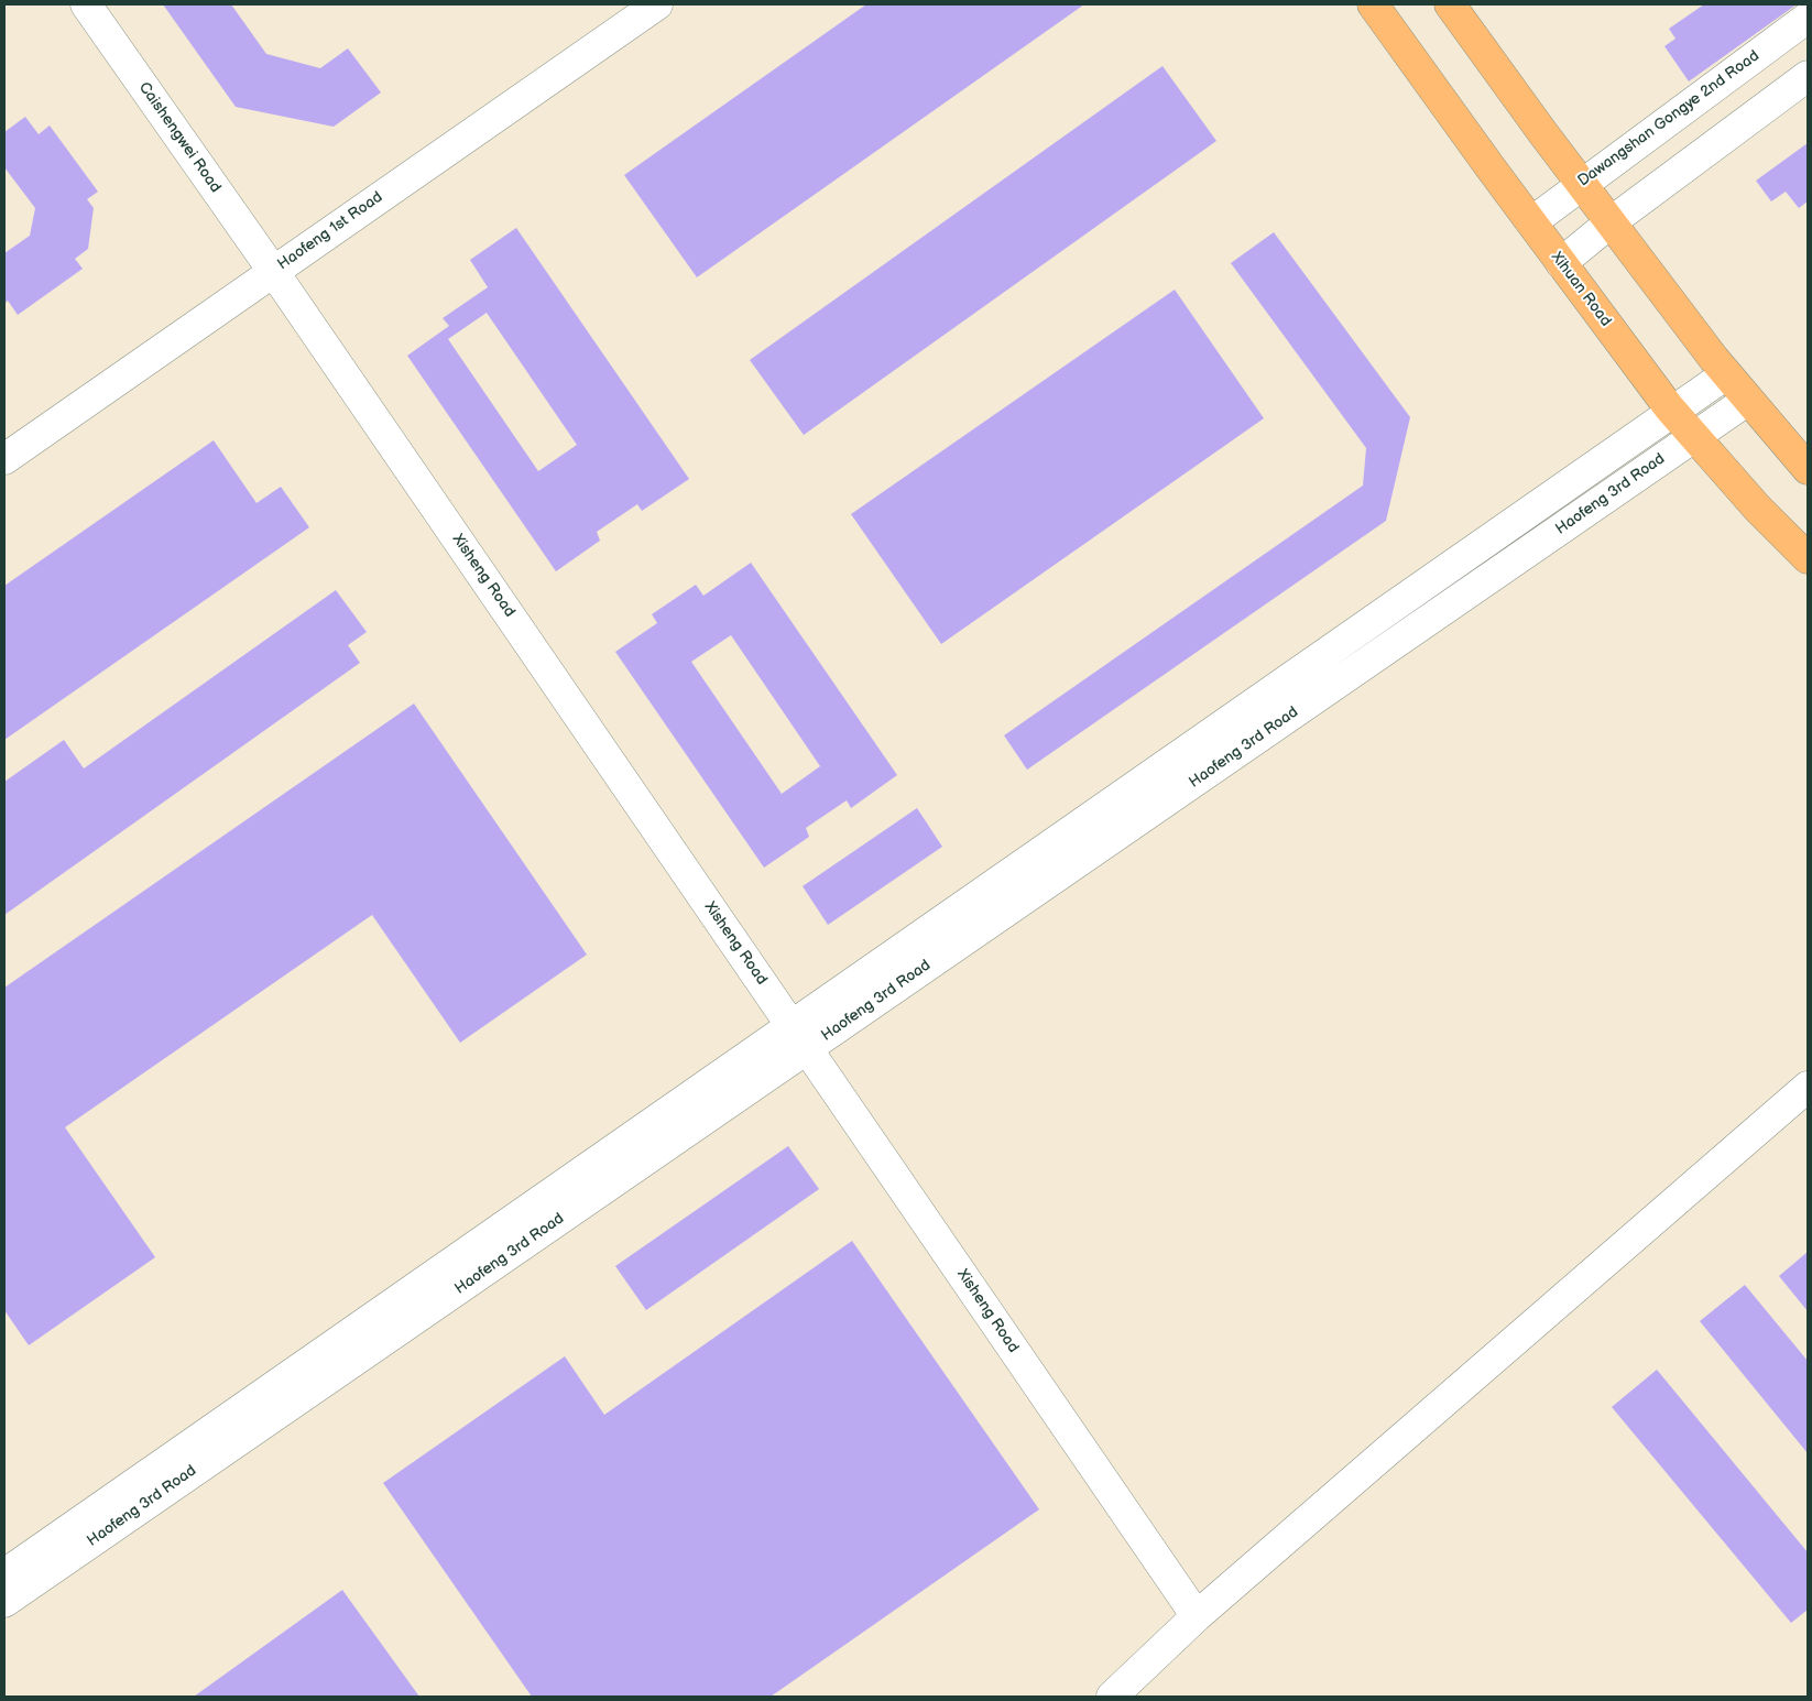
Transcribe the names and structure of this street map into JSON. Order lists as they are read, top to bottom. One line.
{"streets":{"main road":["Xihuan Road"],"street":["Dawangshan Gongye 2nd Road","Caishengwei Road","Haofeng 1st Road","Haofeng 3rd Road","Xisheng Road"]},"crossings":[["Dawangshan Gongye 2nd Road","Xihuan Road"],["Caishengwei Road","Haofeng 1st Road"],["Caishengwei Road","Xisheng Road"],["Haofeng 1st Road","Xisheng Road"],["Xihuan Road","Haofeng 3rd Road"],["Haofeng 3rd Road","Xisheng Road"]]}
